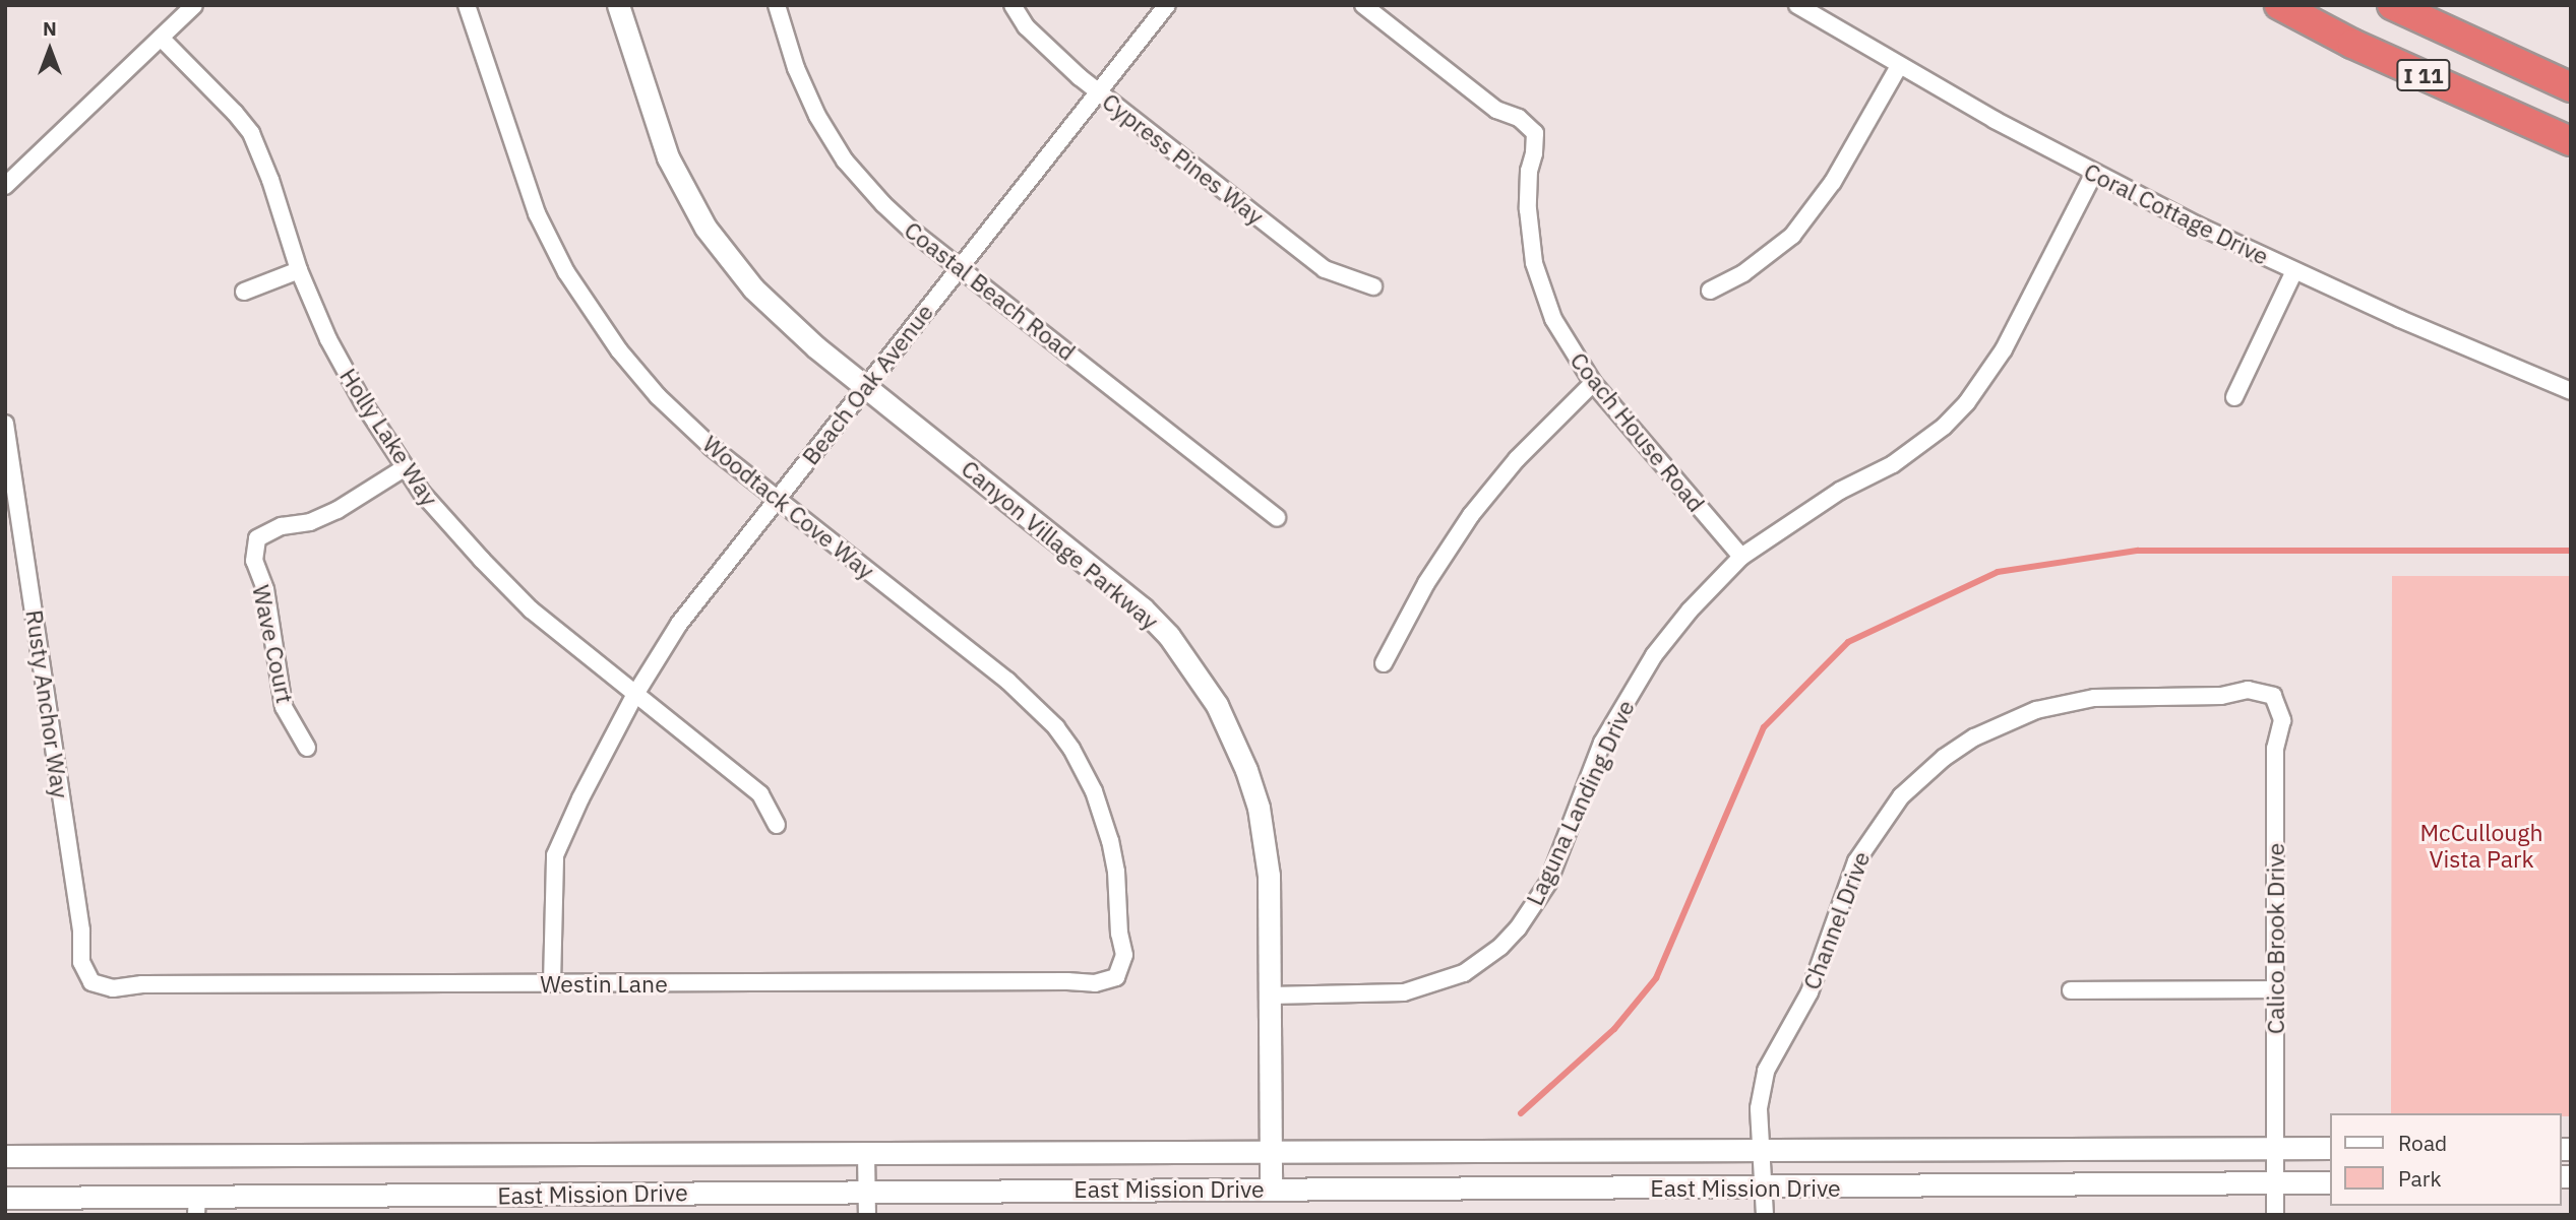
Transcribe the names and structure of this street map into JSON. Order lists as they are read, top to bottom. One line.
{"streets":{"highway":["I 11"],"street":["Cypress Pines Way","Coral Cottage Drive","Coastal Beach Road","Beach Oak Avenue","Coach House Road","Holly Lake Way","Woodtack Cove Way","Canyon Village Parkway","Wave Court","Rusty Anchor Way","Laguna Landing Drive","Channel Drive","Calico Brook Drive","Westin Lane","East Mission Drive"]},"crossings":[["Cypress Pines Way","Beach Oak Avenue"],["Coral Cottage Drive","Laguna Landing Drive"],["Coastal Beach Road","Beach Oak Avenue"],["Beach Oak Avenue","Holly Lake Way"],["Beach Oak Avenue","Woodtack Cove Way"],["Beach Oak Avenue","Canyon Village Parkway"],["Beach Oak Avenue","Westin Lane"],["Coach House Road","Laguna Landing Drive"],["Holly Lake Way","Wave Court"],["Woodtack Cove Way","Westin Lane"],["Canyon Village Parkway","Laguna Landing Drive"],["Canyon Village Parkway","East Mission Drive"],["Rusty Anchor Way","Westin Lane"],["Channel Drive","Calico Brook Drive"],["Channel Drive","East Mission Drive"],["Calico Brook Drive","East Mission Drive"]],"parks":["McCullough Vista Park"],"legend":["Road","Park"],"north":"top"}
